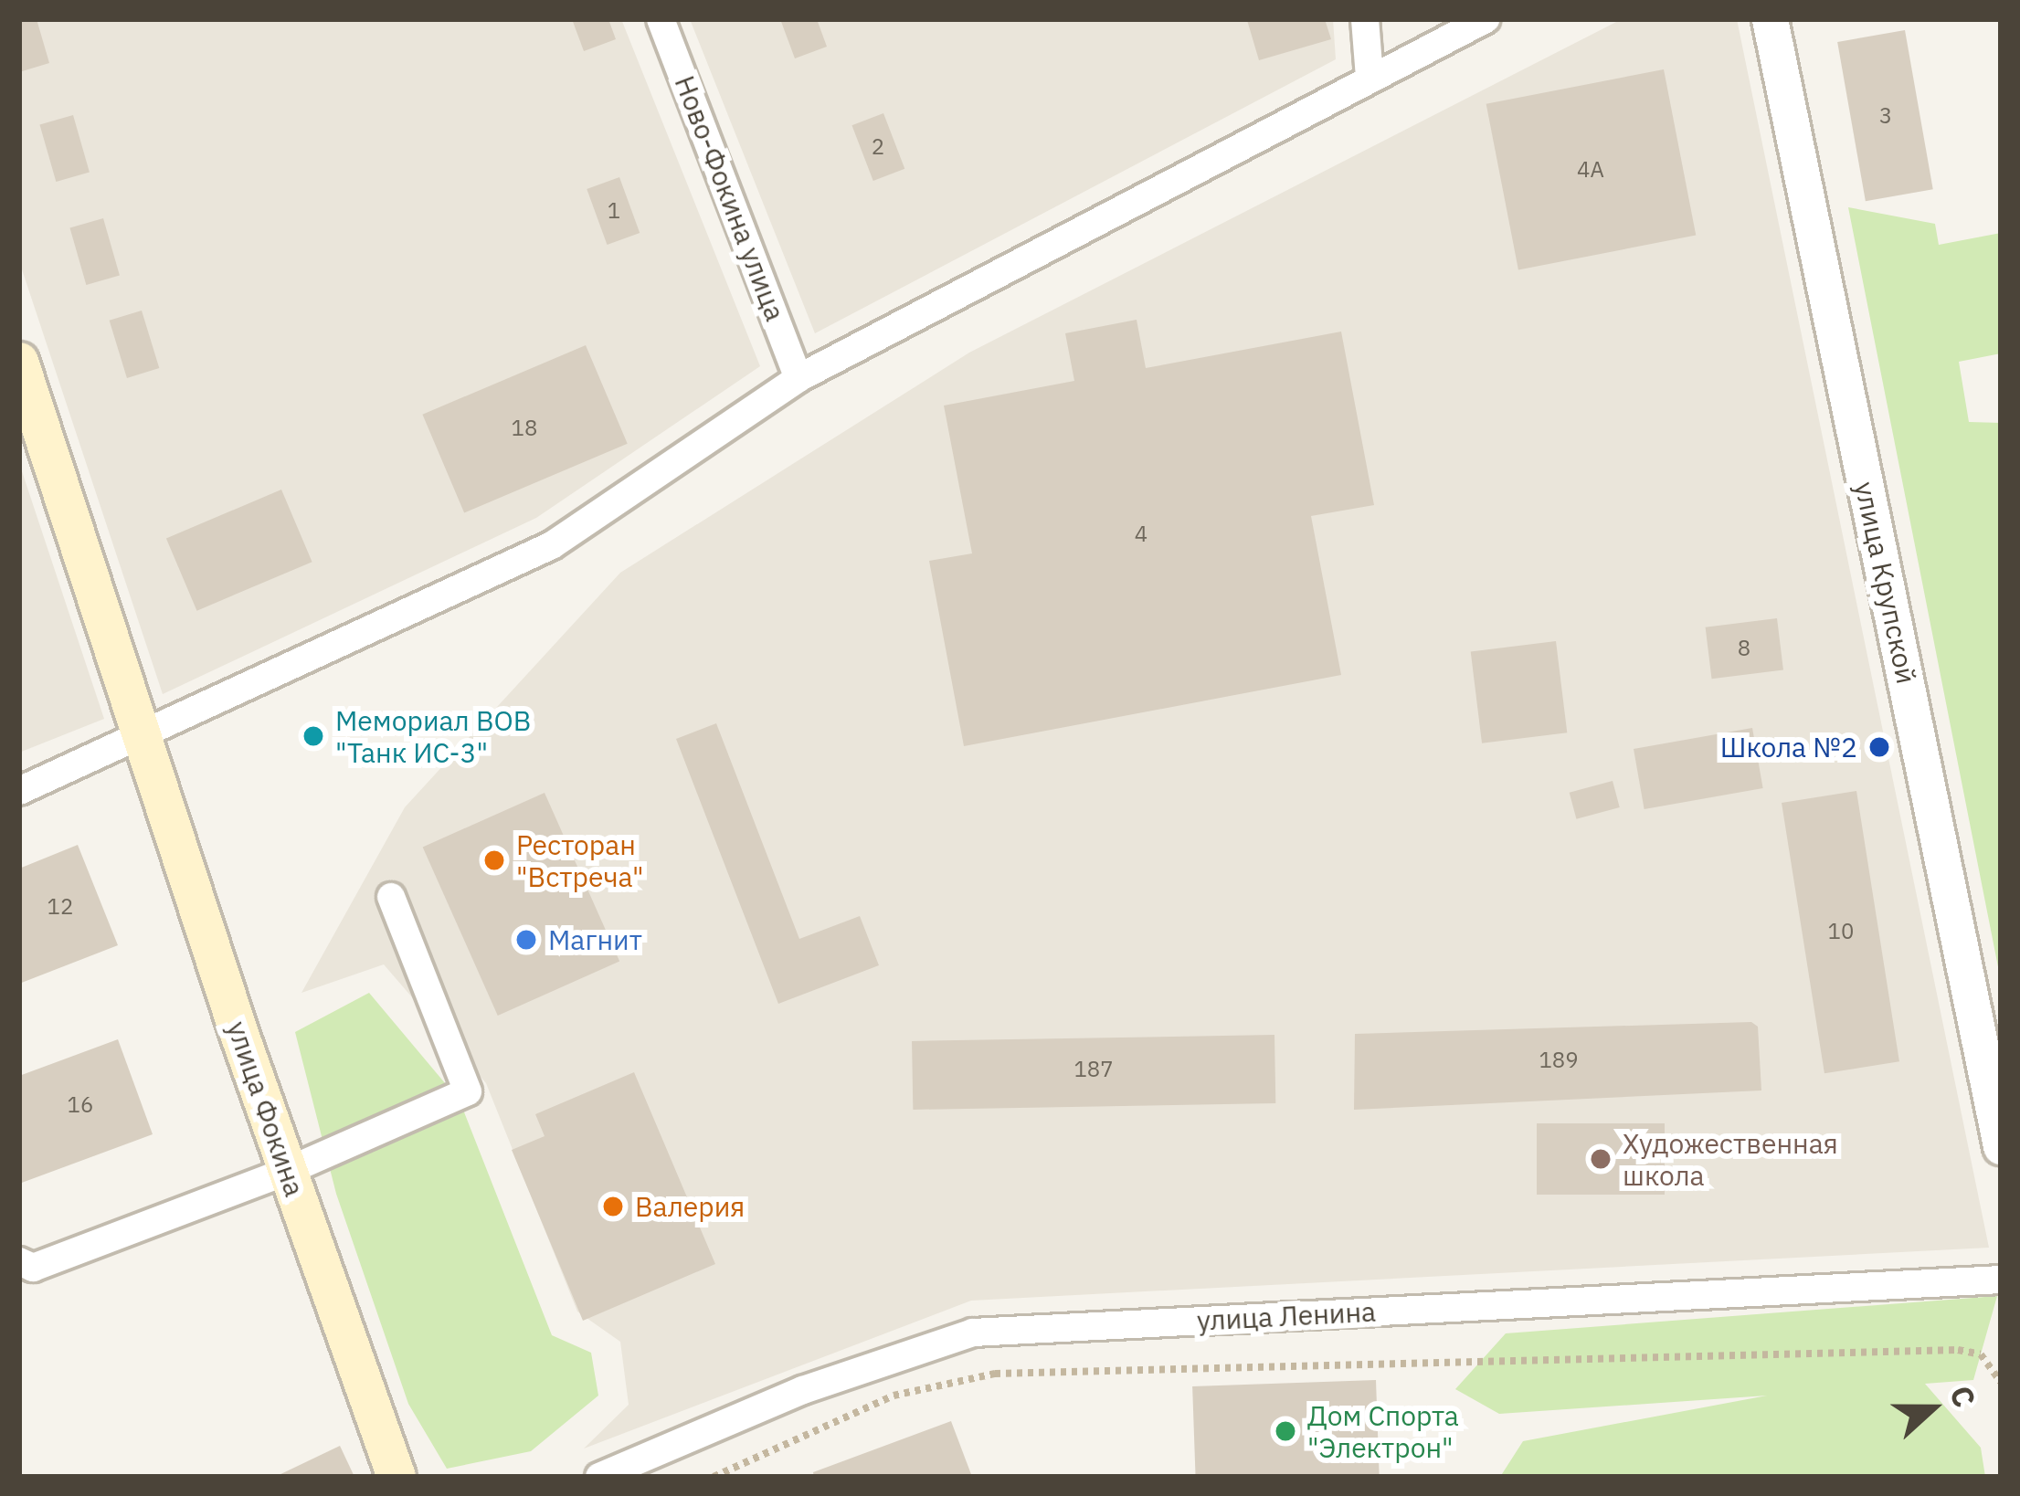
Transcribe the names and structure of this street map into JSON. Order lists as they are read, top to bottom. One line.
{"streets":{"main road":["улица Фокина"],"street":["Ново-Фокина улица","улица Крупской","улица Ленина"]},"places":["Мемориал ВОВ \"Танк ИС-3\"","Школа №2","Ресторан \"Встреча\"","Магнит","Художественная школа","Валерия","Дом Спорта \"Электрон\""],"house_numbers":["3","2","4А","1","18","4","8","12","10","189","187","16"],"north":"right"}
